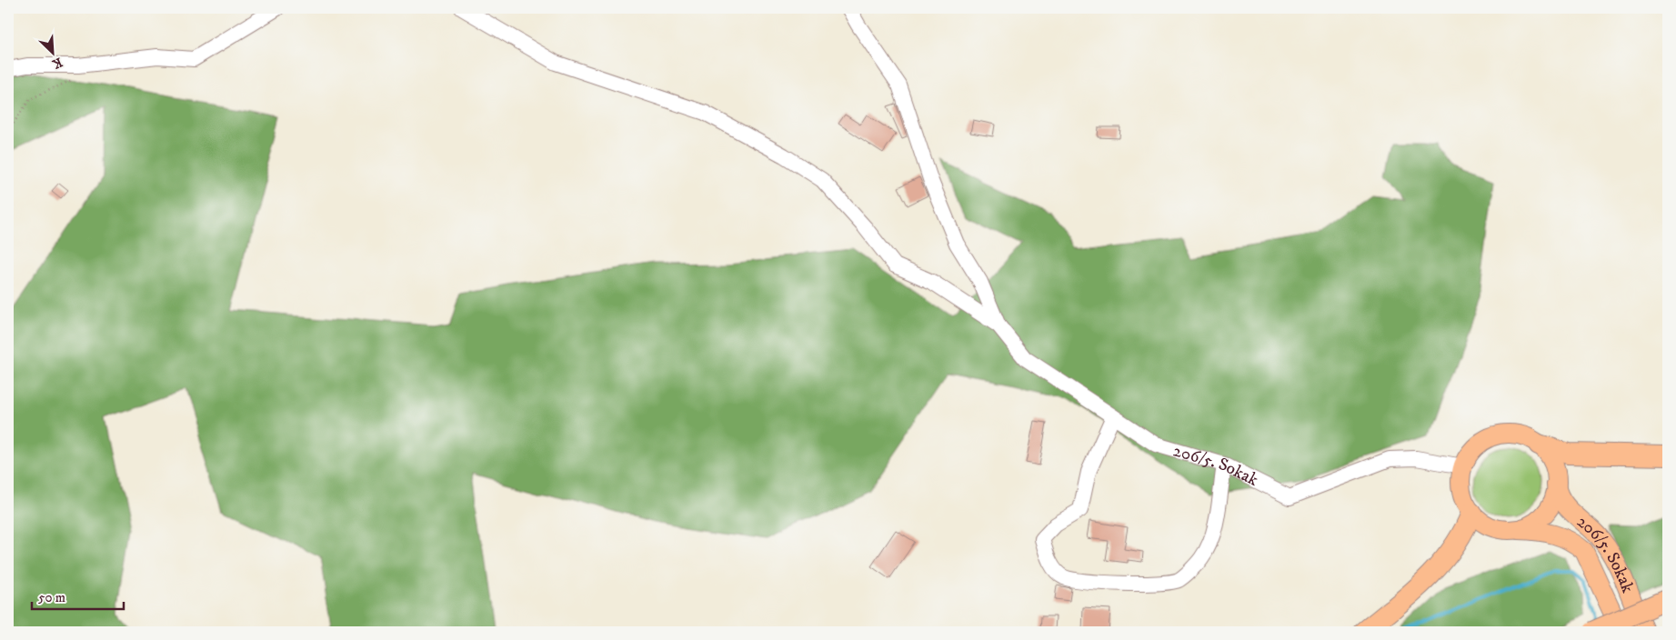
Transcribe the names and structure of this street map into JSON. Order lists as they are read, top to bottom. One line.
{"streets":{"main road":["206/5. Sokak"]},"scale_bar":"50 m","north":"bottom right"}
